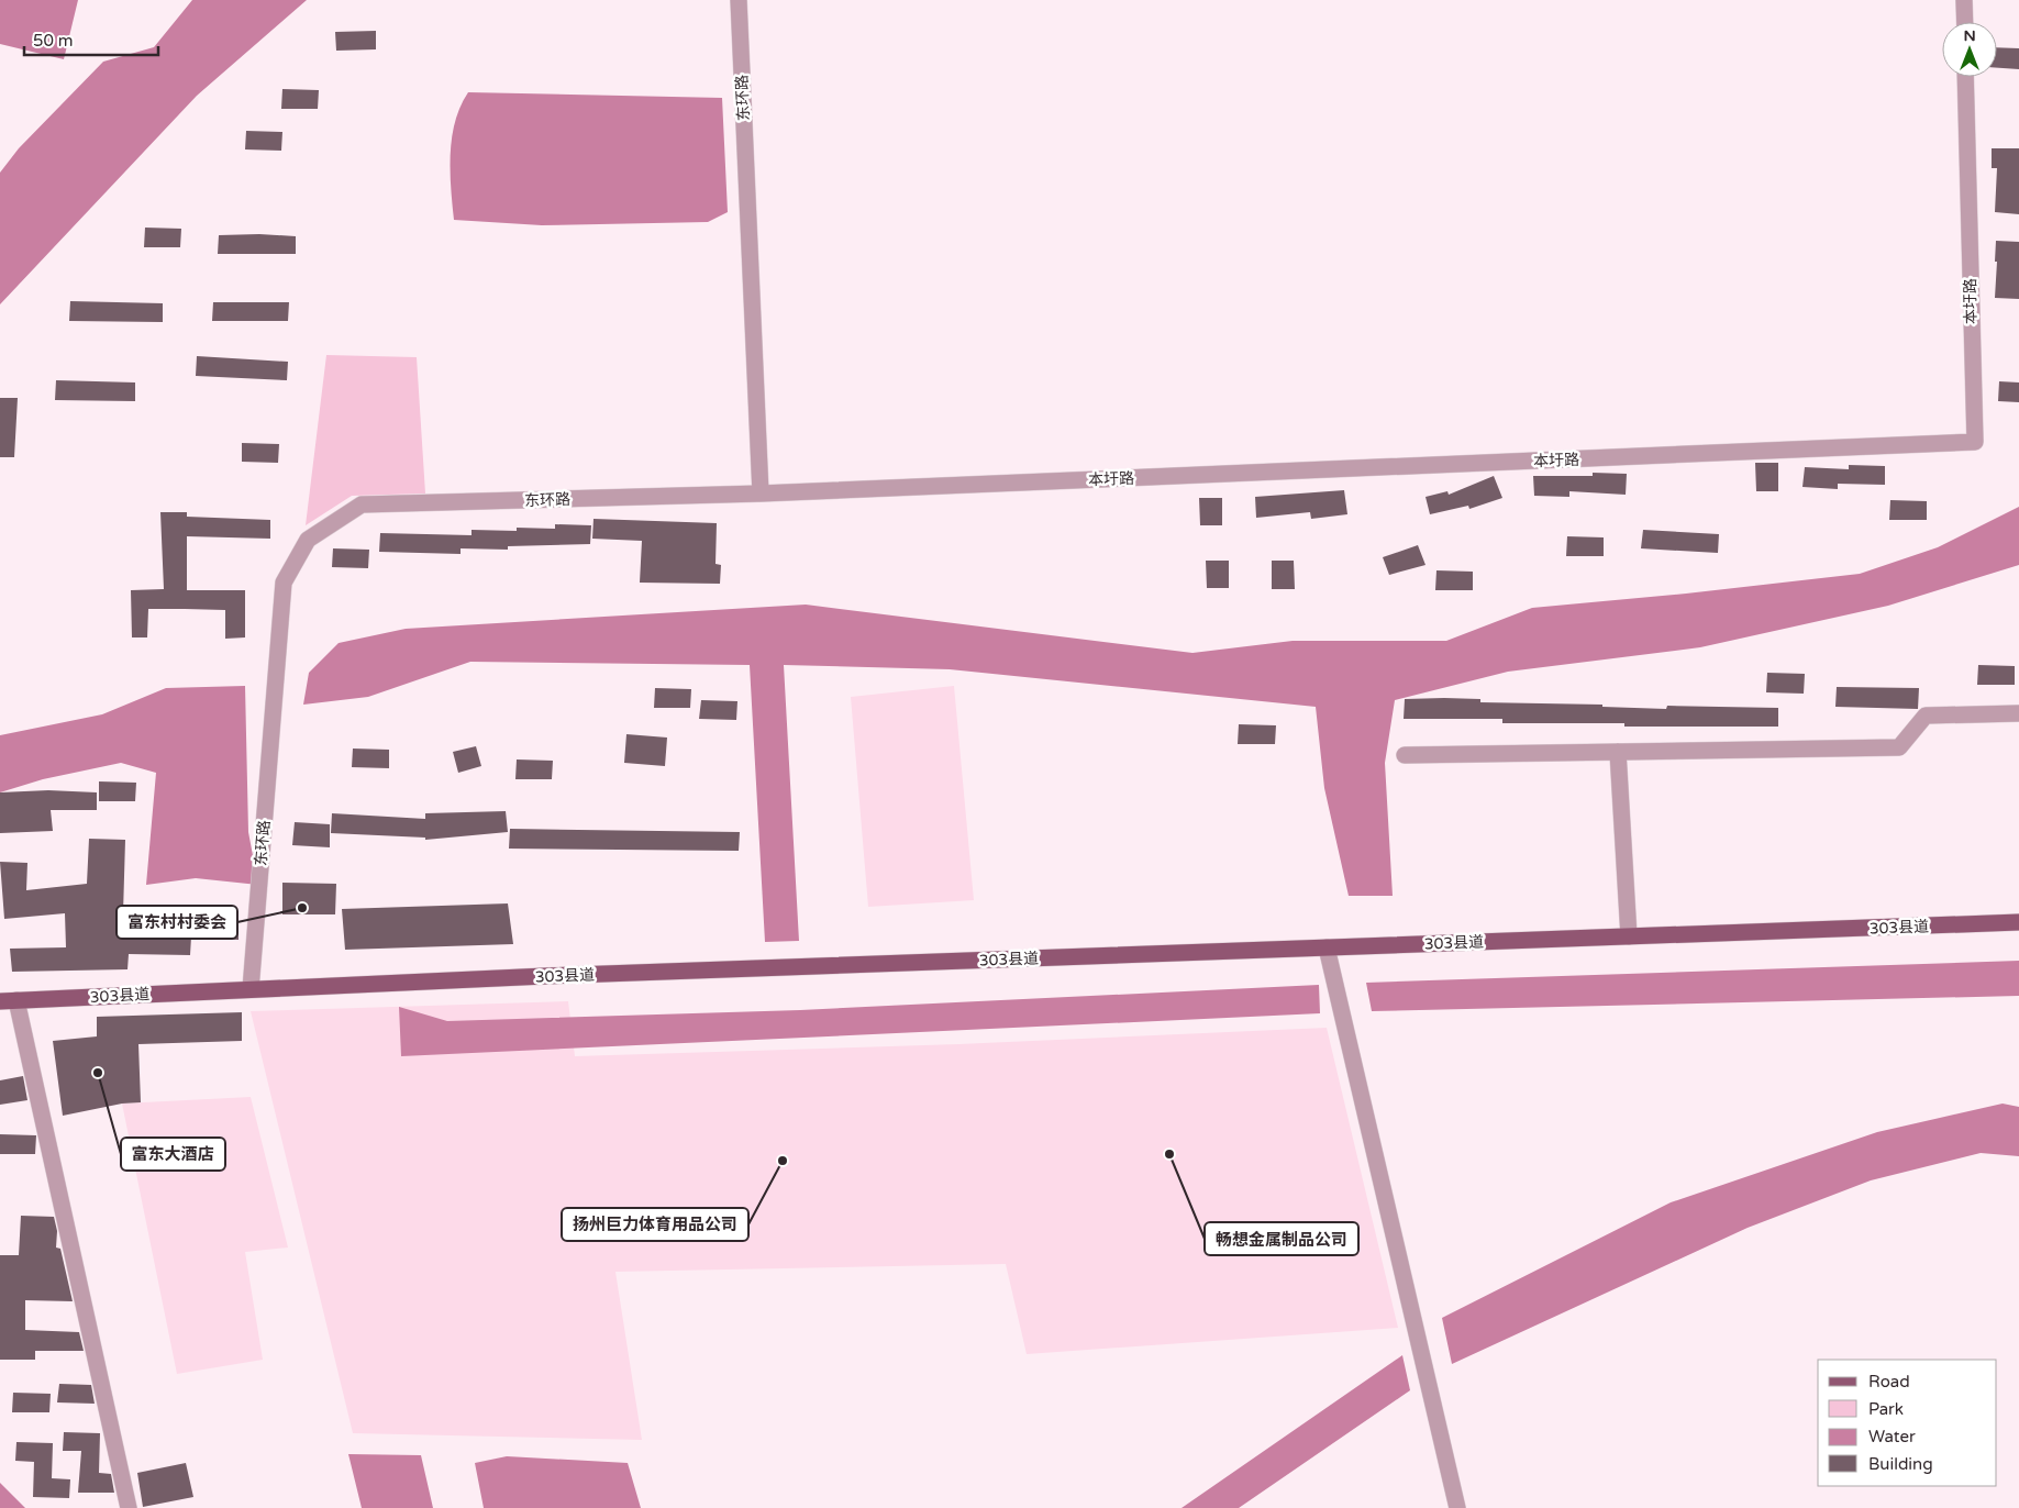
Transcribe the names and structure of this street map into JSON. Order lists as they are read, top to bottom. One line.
{"streets":{"main road":["303县道"],"street":["东环路","本圩路"]},"crossings":[["东环路","本圩路"],["东环路","303县道"]],"places":["富东村村委会","富东大酒店","畅想金属制品公司","扬州巨力体育用品公司"],"legend":["Road","Park","Water","Building"],"scale_bar":"50 m","north":"top"}
